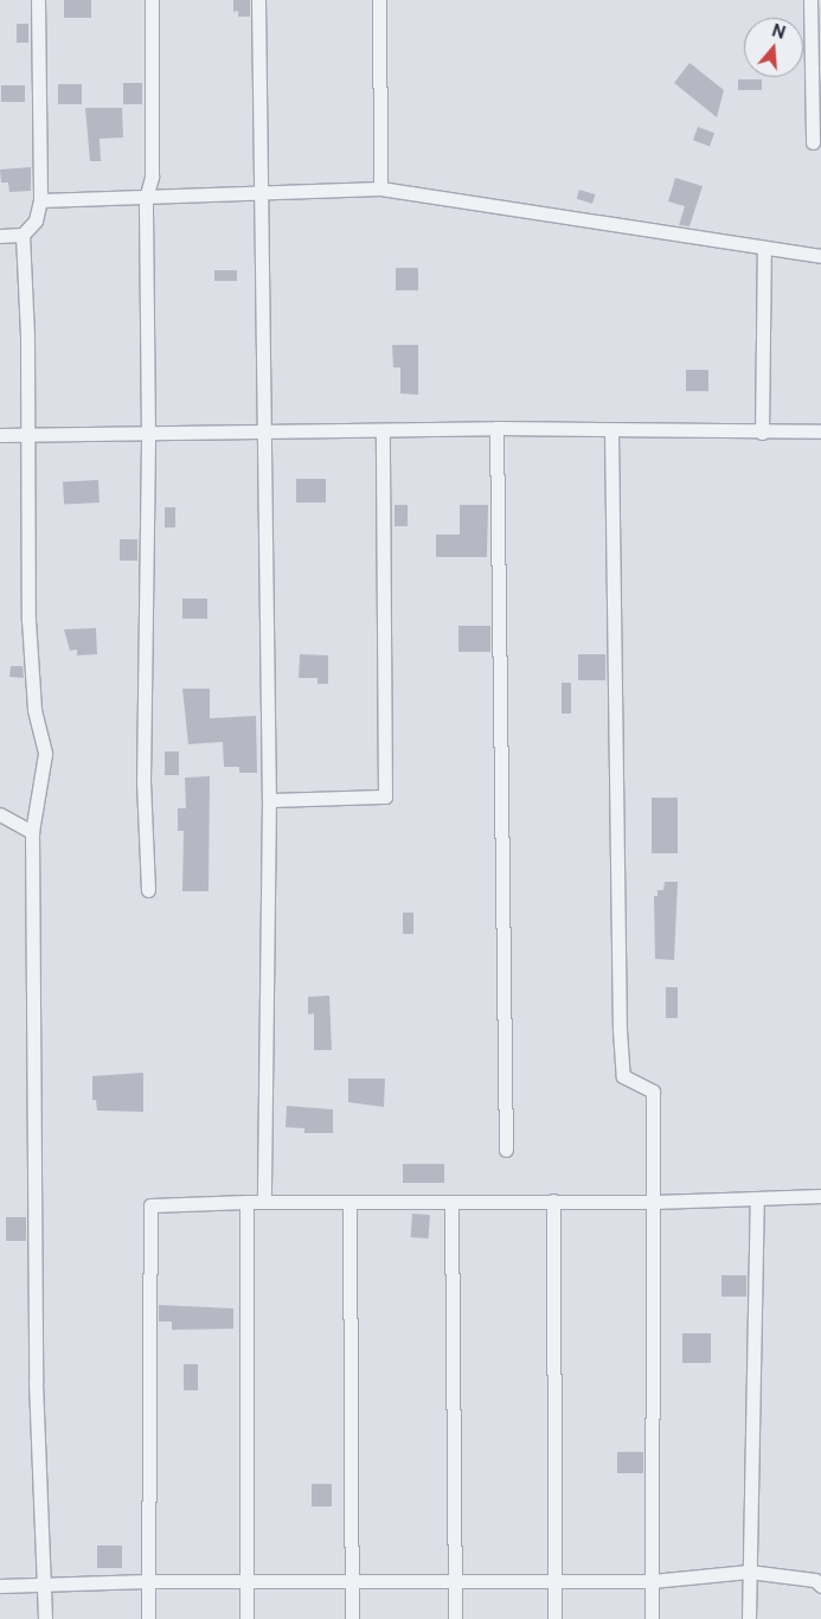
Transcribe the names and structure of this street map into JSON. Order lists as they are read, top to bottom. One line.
{"north":"top"}
